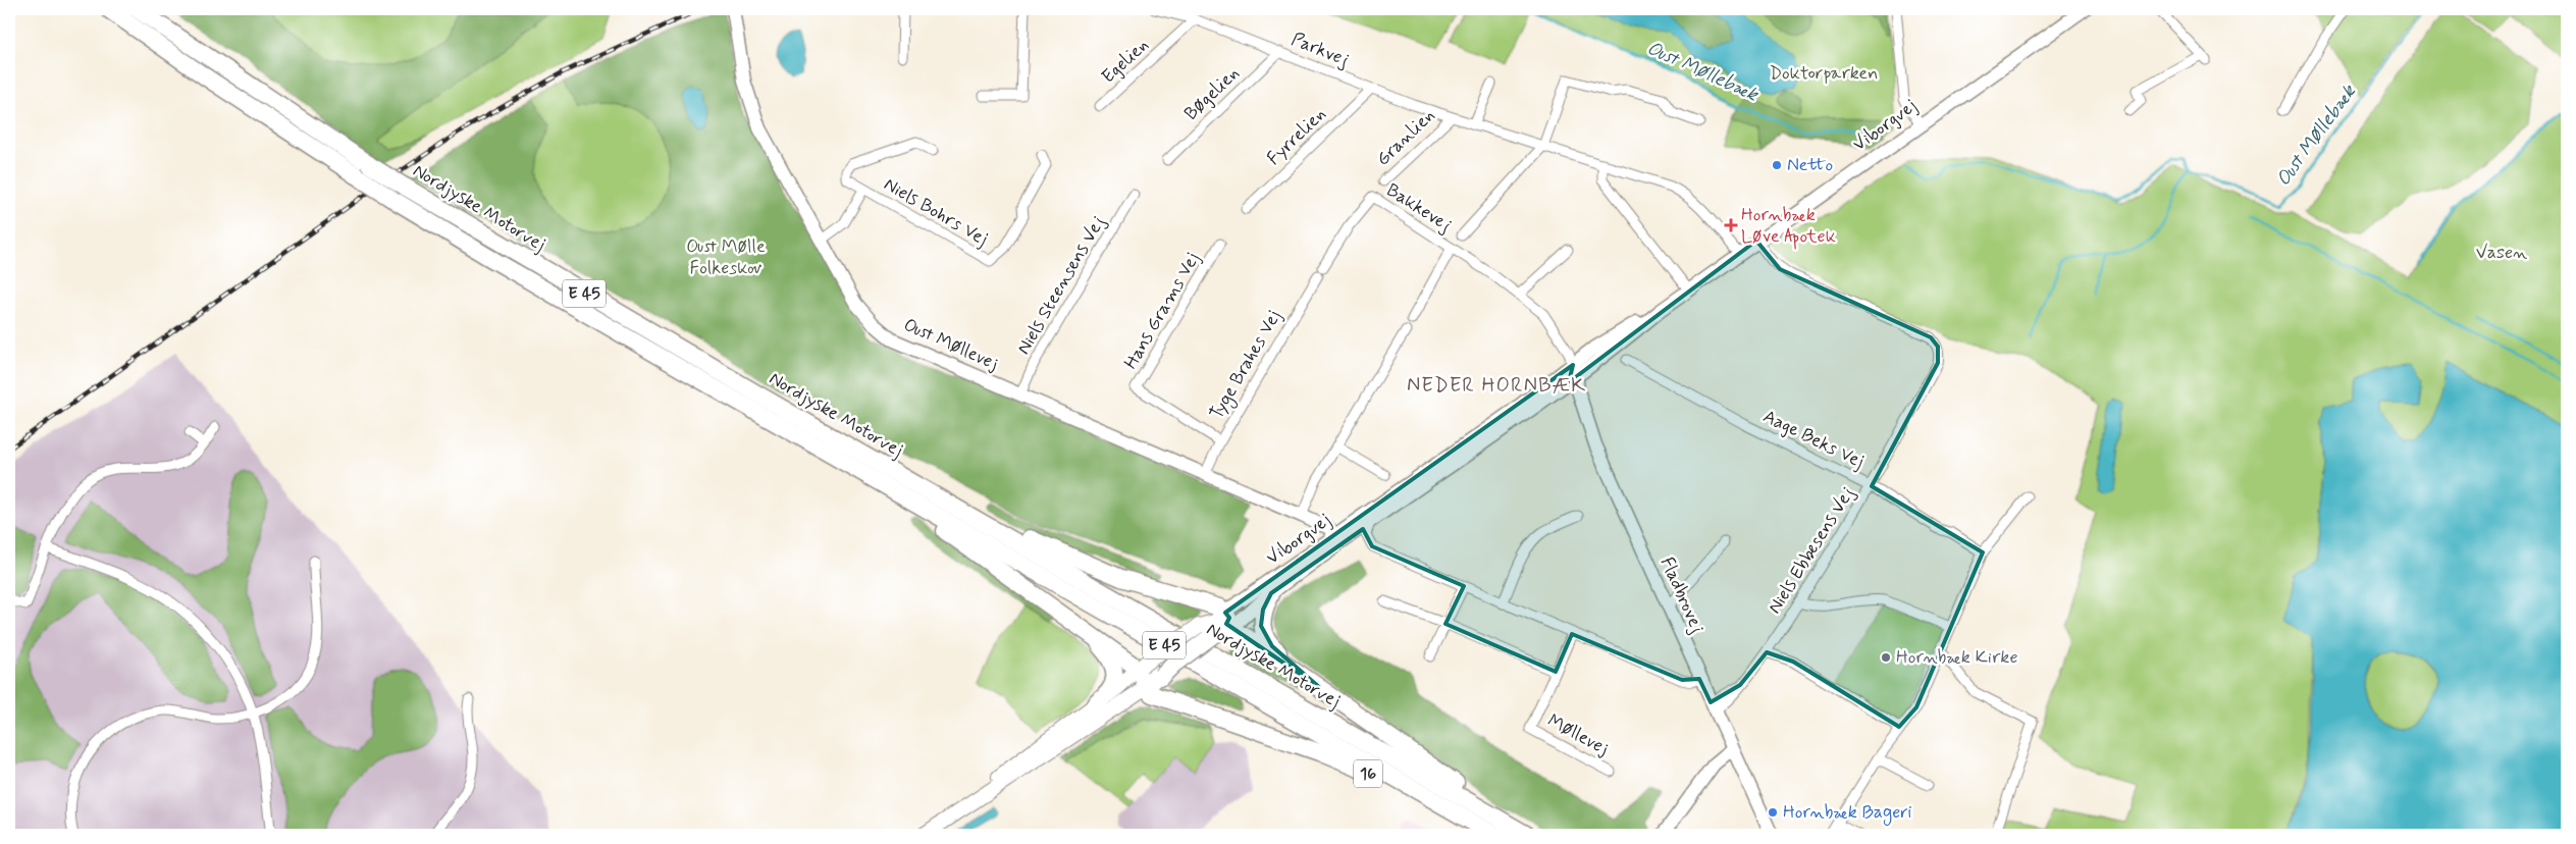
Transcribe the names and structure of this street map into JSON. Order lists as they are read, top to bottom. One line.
{"streets":{"highway":["Nordjyske Motorvej","E 45","16"],"main road":["Viborgvej"],"street":["Parkvej","Egelien","Bøgelien","Fyrrelien","Granlien","Bakkevej","Niels Bohrs Vej","Niels Steensens Vej","Hans Grams Vej","Oust Møllevej","Tyge Brahes Vej","Aage Beks Vej","Niels Ebbesens Vej","Fladbrovej","Møllevej"]},"crossings":[["Parkvej","Egelien"],["Parkvej","Bøgelien"],["Parkvej","Viborgvej"],["Parkvej","Fyrrelien"],["Parkvej","Granlien"],["Viborgvej","Bakkevej"],["Viborgvej","Oust Møllevej"],["Viborgvej","Niels Ebbesens Vej"],["Viborgvej","Fladbrovej"],["Viborgvej","16"],["Bakkevej","Tyge Brahes Vej"],["Bakkevej","Fladbrovej"],["Niels Bohrs Vej","Oust Møllevej"],["Niels Steensens Vej","Oust Møllevej"],["Hans Grams Vej","Tyge Brahes Vej"],["Oust Møllevej","Tyge Brahes Vej"],["Aage Beks Vej","Niels Ebbesens Vej"],["Niels Ebbesens Vej","Fladbrovej"]],"districts":["NEDER HORNBÆK"],"water":["Oust Møllebæk"],"parks":["Doktorparken","Oust Mølle Folkeskov","Vasen"],"places":{"other":["Netto","Hornbæk Kirke","Hornbæk Bageri"],"health":["Hornbæk Løve Apotek"]}}
